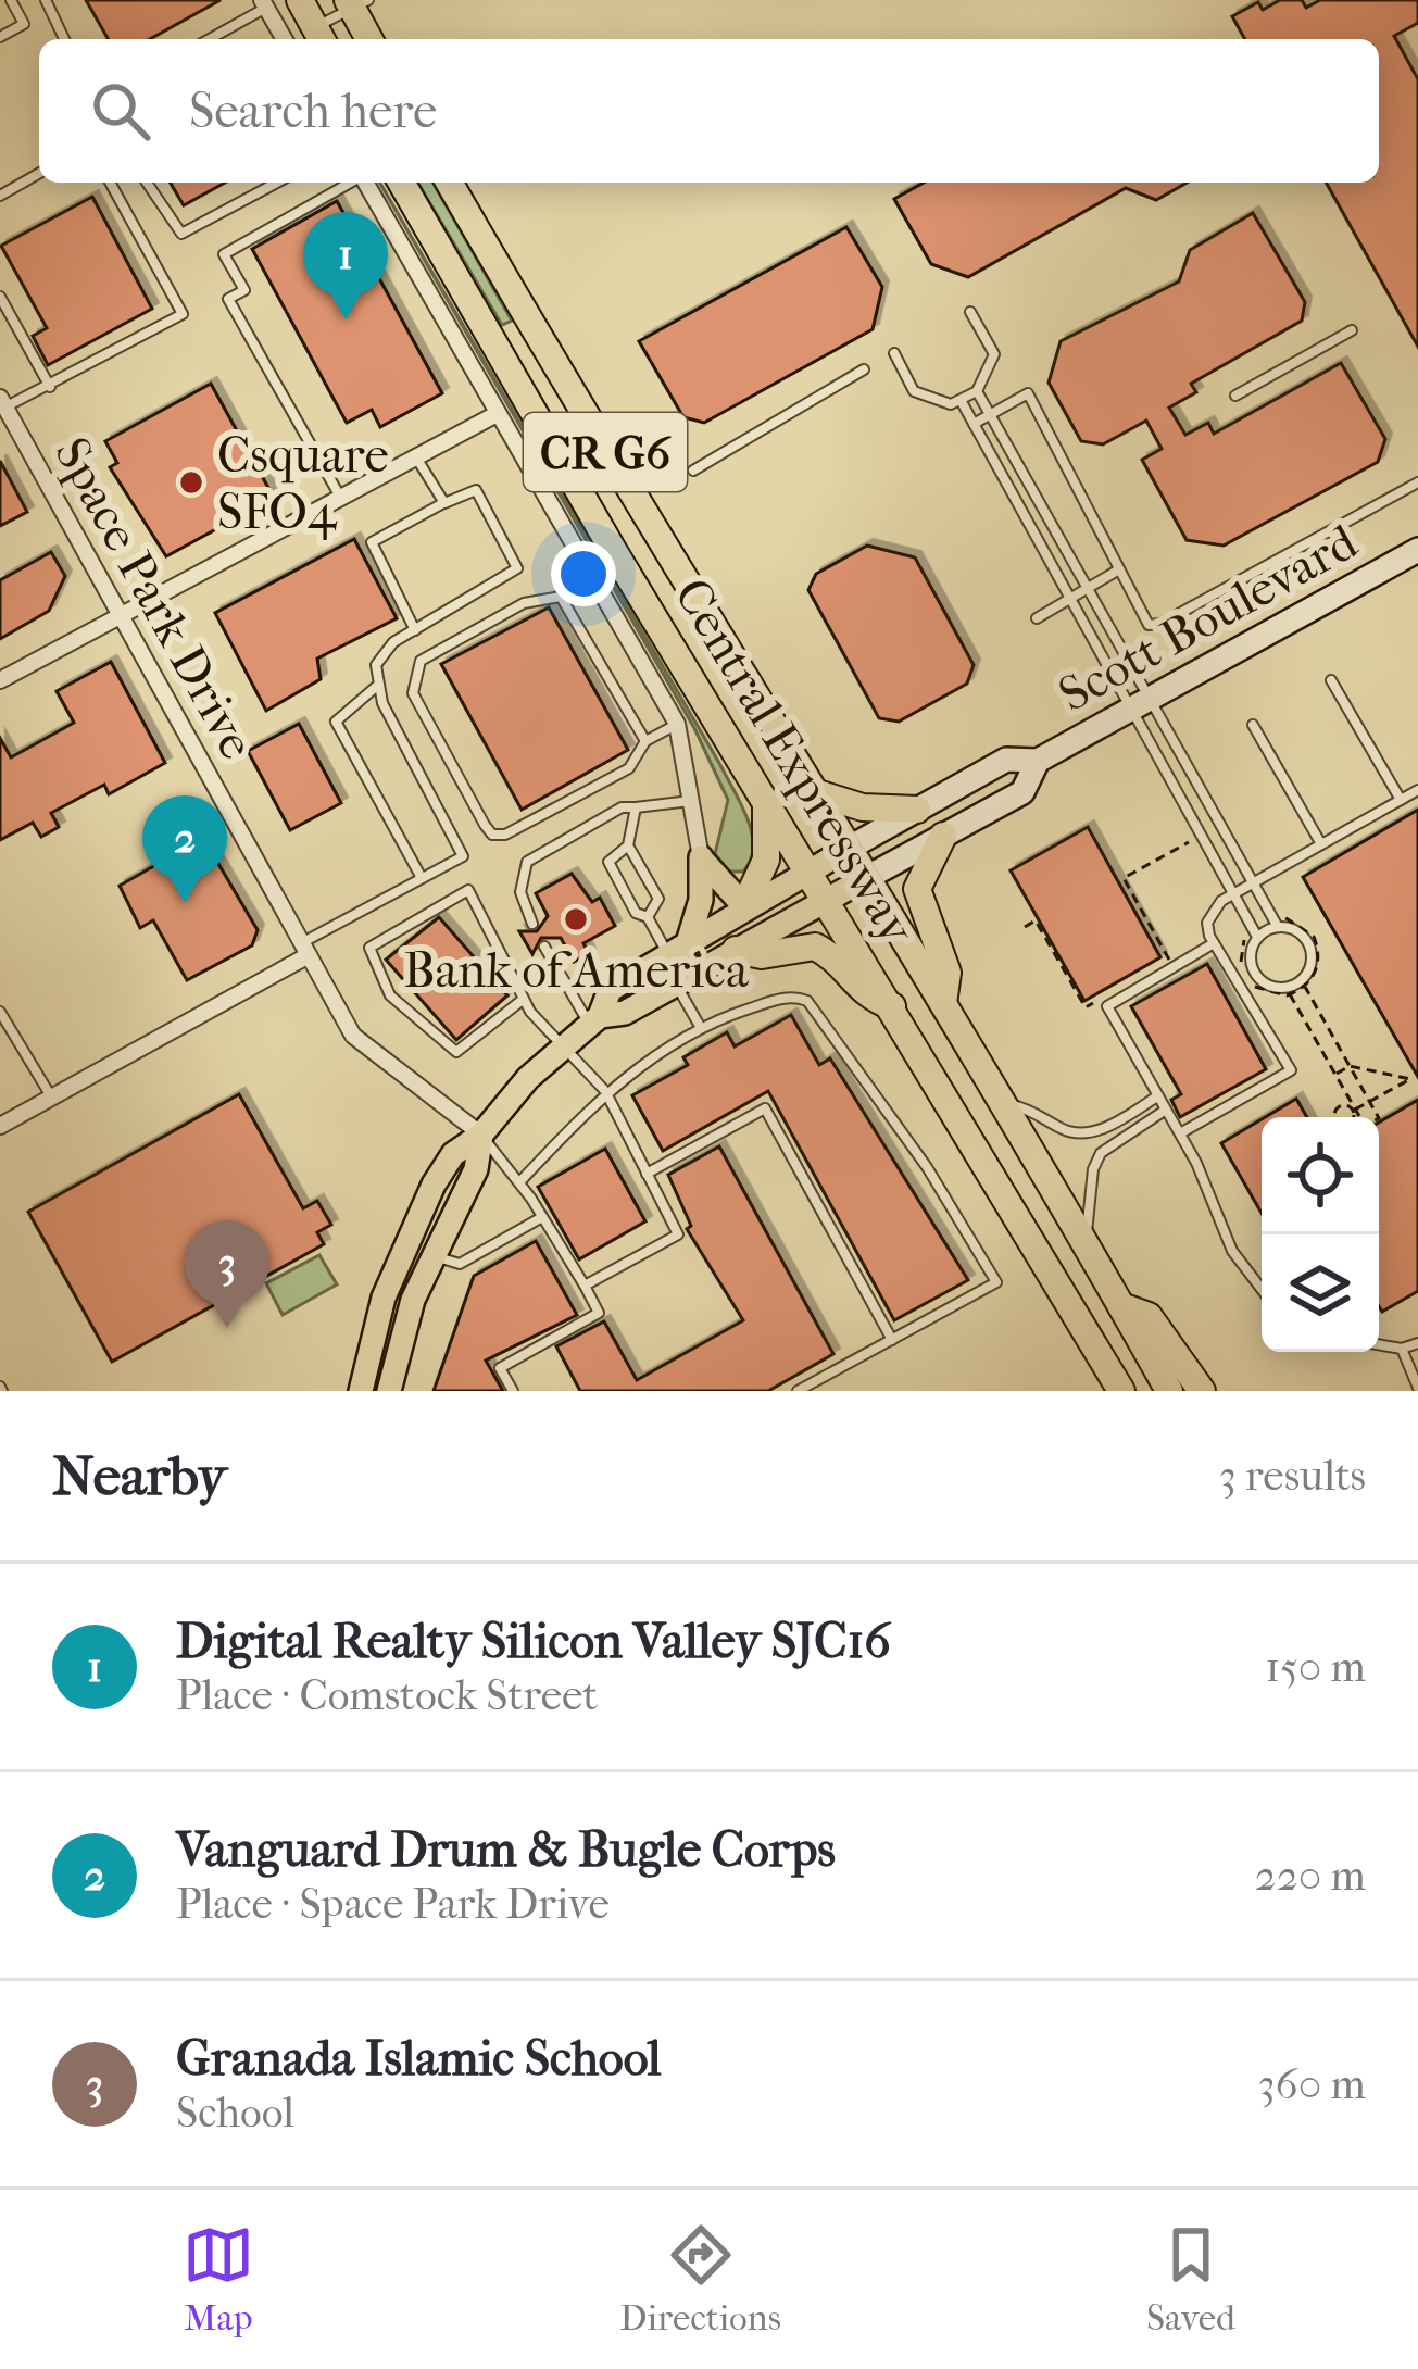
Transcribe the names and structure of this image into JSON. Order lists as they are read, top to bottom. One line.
{"streets":{"highway":["CR G6","Central Expressway"],"main road":["Scott Boulevard"],"street":["Space Park Drive"]},"crossings":[["Space Park Drive","Scott Boulevard"],["Scott Boulevard","Central Expressway"]],"places":["Csquare SFO4","Bank of America"],"page":{"search":"Search here","pins":["1","2","3"],"heading":["Nearby","3 results"],"list":[{"mark":"1","name":"Digital Realty Silicon Valley SJC16","note":"Place · Comstock Street","value":"150 m"},{"mark":"2","name":"Vanguard Drum & Bugle Corps","note":"Place · Space Park Drive","value":"220 m"},{"mark":"3","name":"Granada Islamic School","note":"School","value":"360 m"}],"nav":["Map","Directions","Saved"]}}
